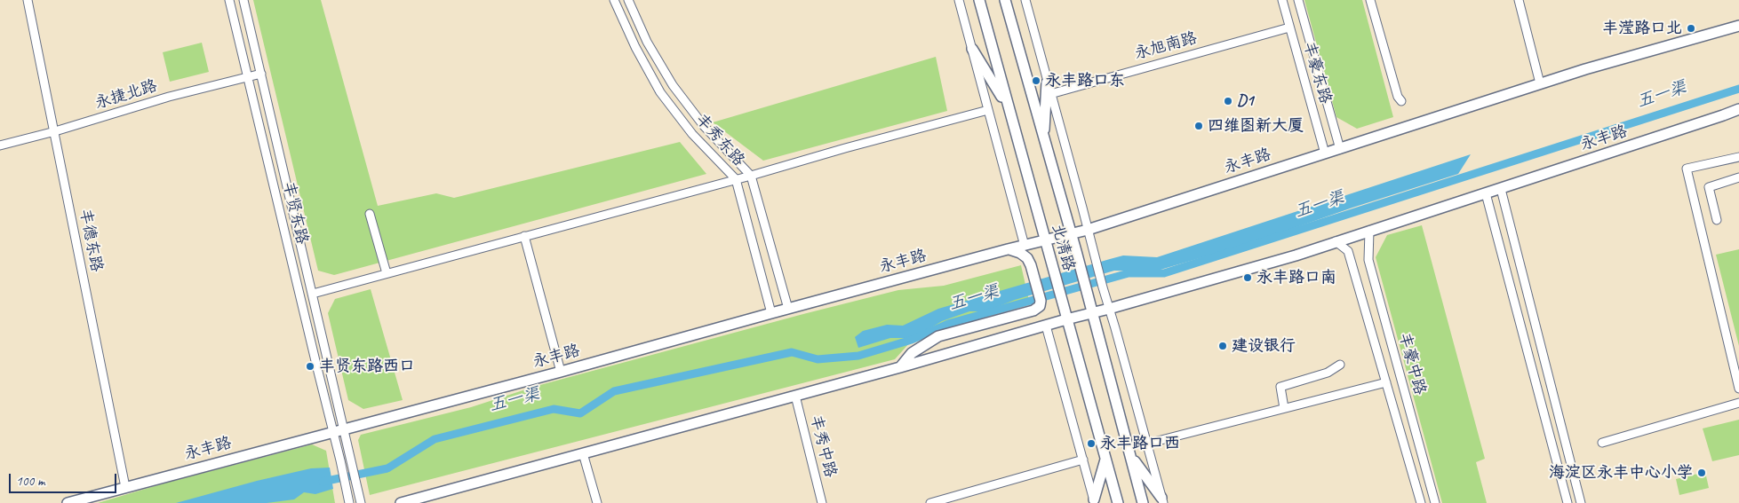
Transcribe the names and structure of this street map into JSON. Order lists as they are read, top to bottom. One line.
{"streets":{"main road":["永丰路","北清路"],"street":["永旭南路","丰豪东路","永捷北路","丰秀东路","丰贤东路","丰德东路","丰豪中路","丰秀中路"]},"crossings":[["永旭南路","丰豪东路"],["永旭南路","北清路"],["丰豪东路","永丰路"],["永捷北路","丰贤东路"],["永捷北路","丰德东路"],["永丰路","丰秀东路"],["永丰路","丰贤东路"],["永丰路","丰德东路"],["永丰路","北清路"],["永丰路","丰豪中路"],["永丰路","丰秀中路"]],"water":["五一渠"],"places":["丰滢路口北","永丰路口东","D1","四维图新大厦","永丰路口南","建设银行","丰贤东路西口","永丰路口西","海淀区永丰中心小学"],"scale_bar":"100 m"}
